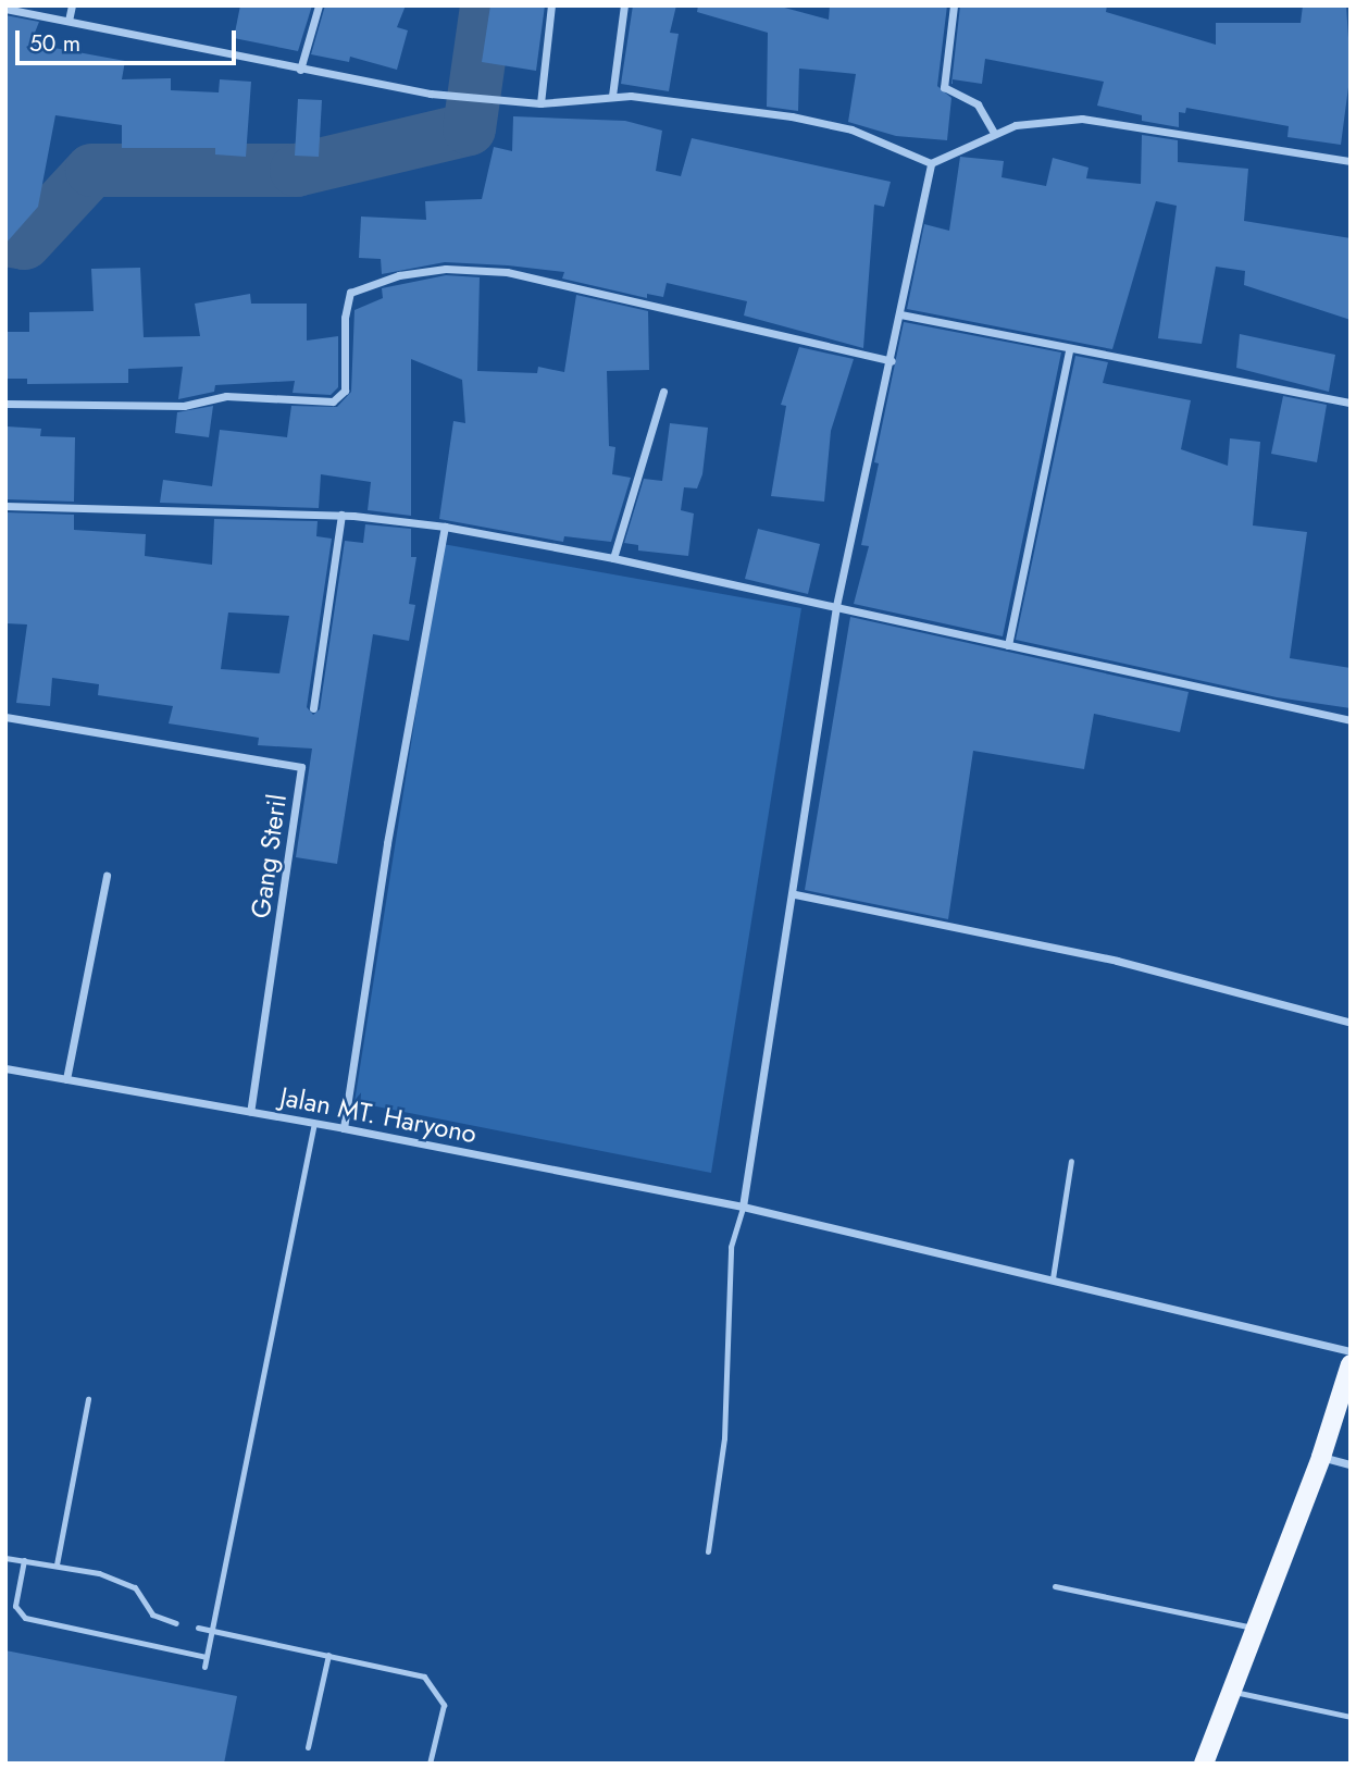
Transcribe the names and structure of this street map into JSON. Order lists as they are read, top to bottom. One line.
{"streets":{"street":["Gang Steril","Jalan MT. Haryono"]},"crossings":[["Gang Steril","Jalan MT. Haryono"]],"scale_bar":"50 m"}
